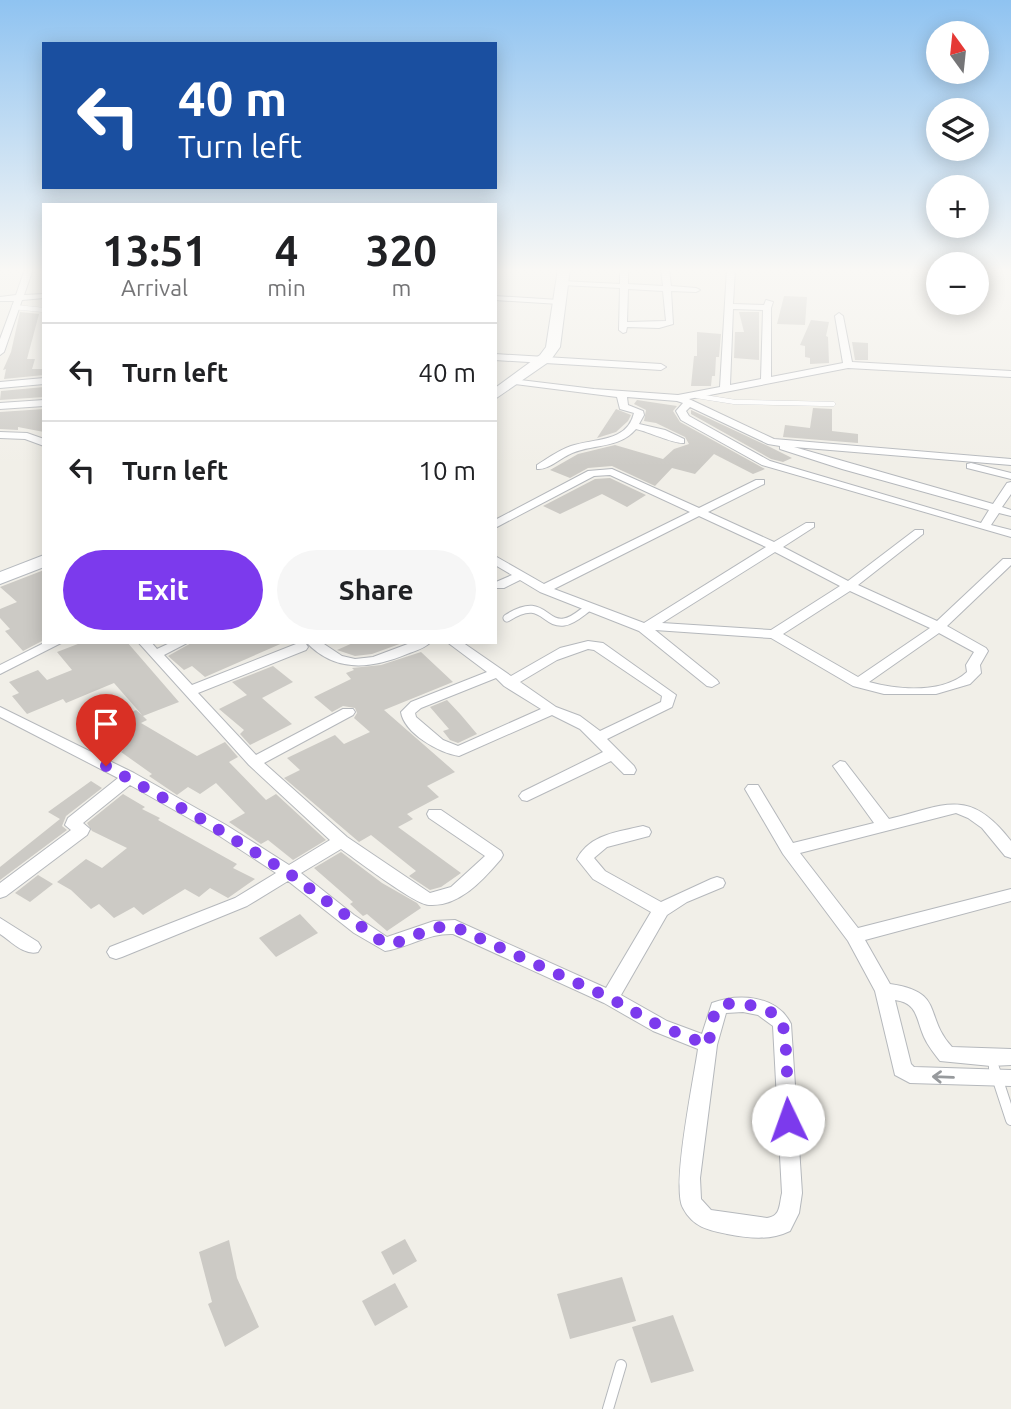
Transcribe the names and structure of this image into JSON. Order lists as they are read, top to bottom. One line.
{"north":"top","page":{"map_buttons":["+","−"],"turn":["40 m","Turn left"],"eta":["13:51","Arrival","4","min","320","m"],"list":[{"name":"Turn left","value":"40 m"},{"name":"Turn left","value":"10 m"}],"buttons":["Exit","Share"]}}
